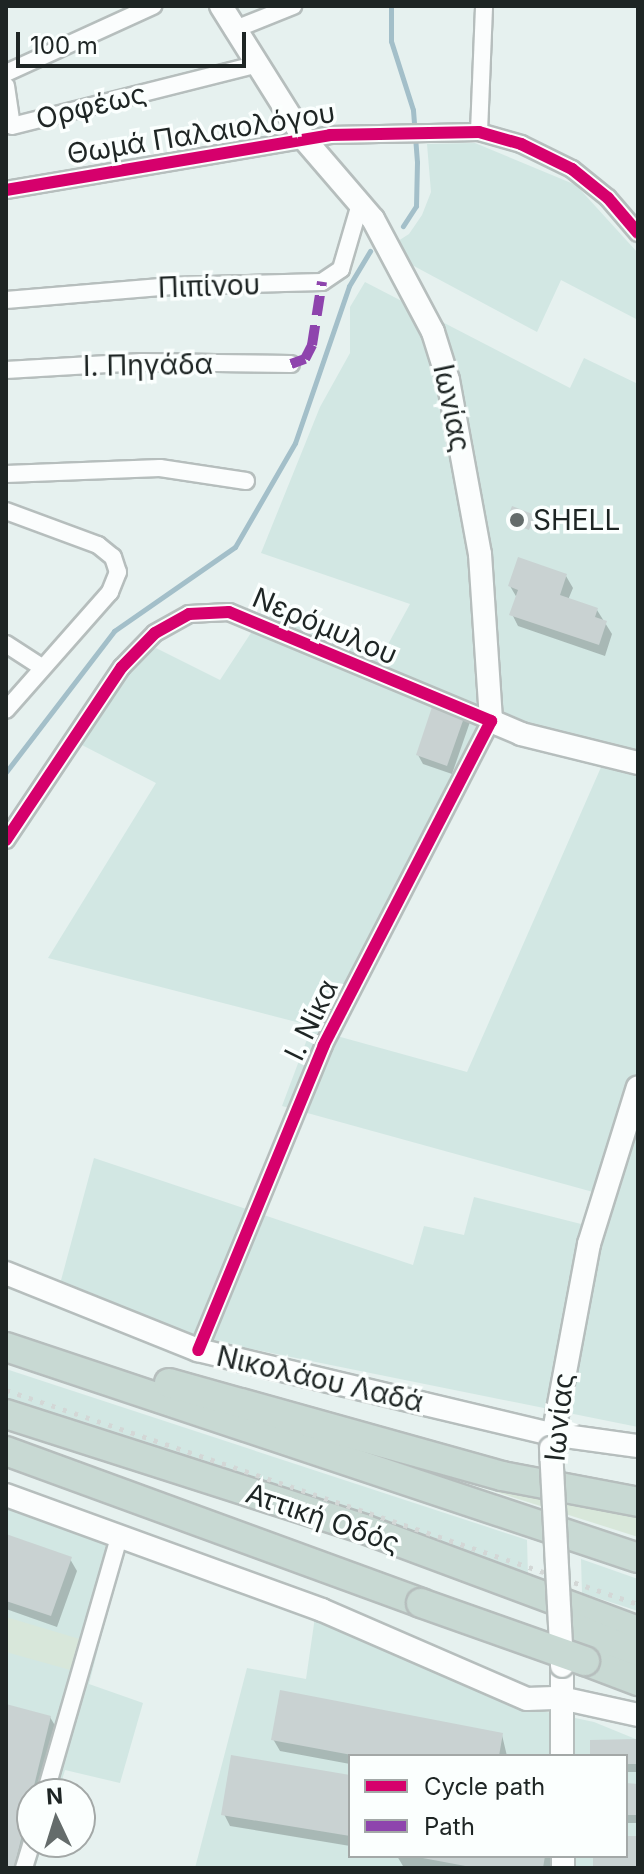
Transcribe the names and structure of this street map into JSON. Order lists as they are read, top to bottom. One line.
{"streets":{"highway":["Αττική Οδός"],"main road":["Ιωνίας","Νικολάου Λαδά"],"street":["Ορφέως","Θωμά Παλαιολόγου","Πιπίνου","Ι. Πηγάδα","Νερόμυλου","Ι. Νίκα"]},"crossings":[["Ορφέως","Ιωνίας"],["Θωμά Παλαιολόγου","Ιωνίας"],["Πιπίνου","Ιωνίας"],["Ιωνίας","Νερόμυλου"],["Ιωνίας","Ι. Νίκα"],["Ιωνίας","Νικολάου Λαδά"],["Νερόμυλου","Ι. Νίκα"],["Ι. Νίκα","Νικολάου Λαδά"]],"places":["SHELL"],"legend":["Cycle path","Path"],"scale_bar":"100 m","north":"top"}
